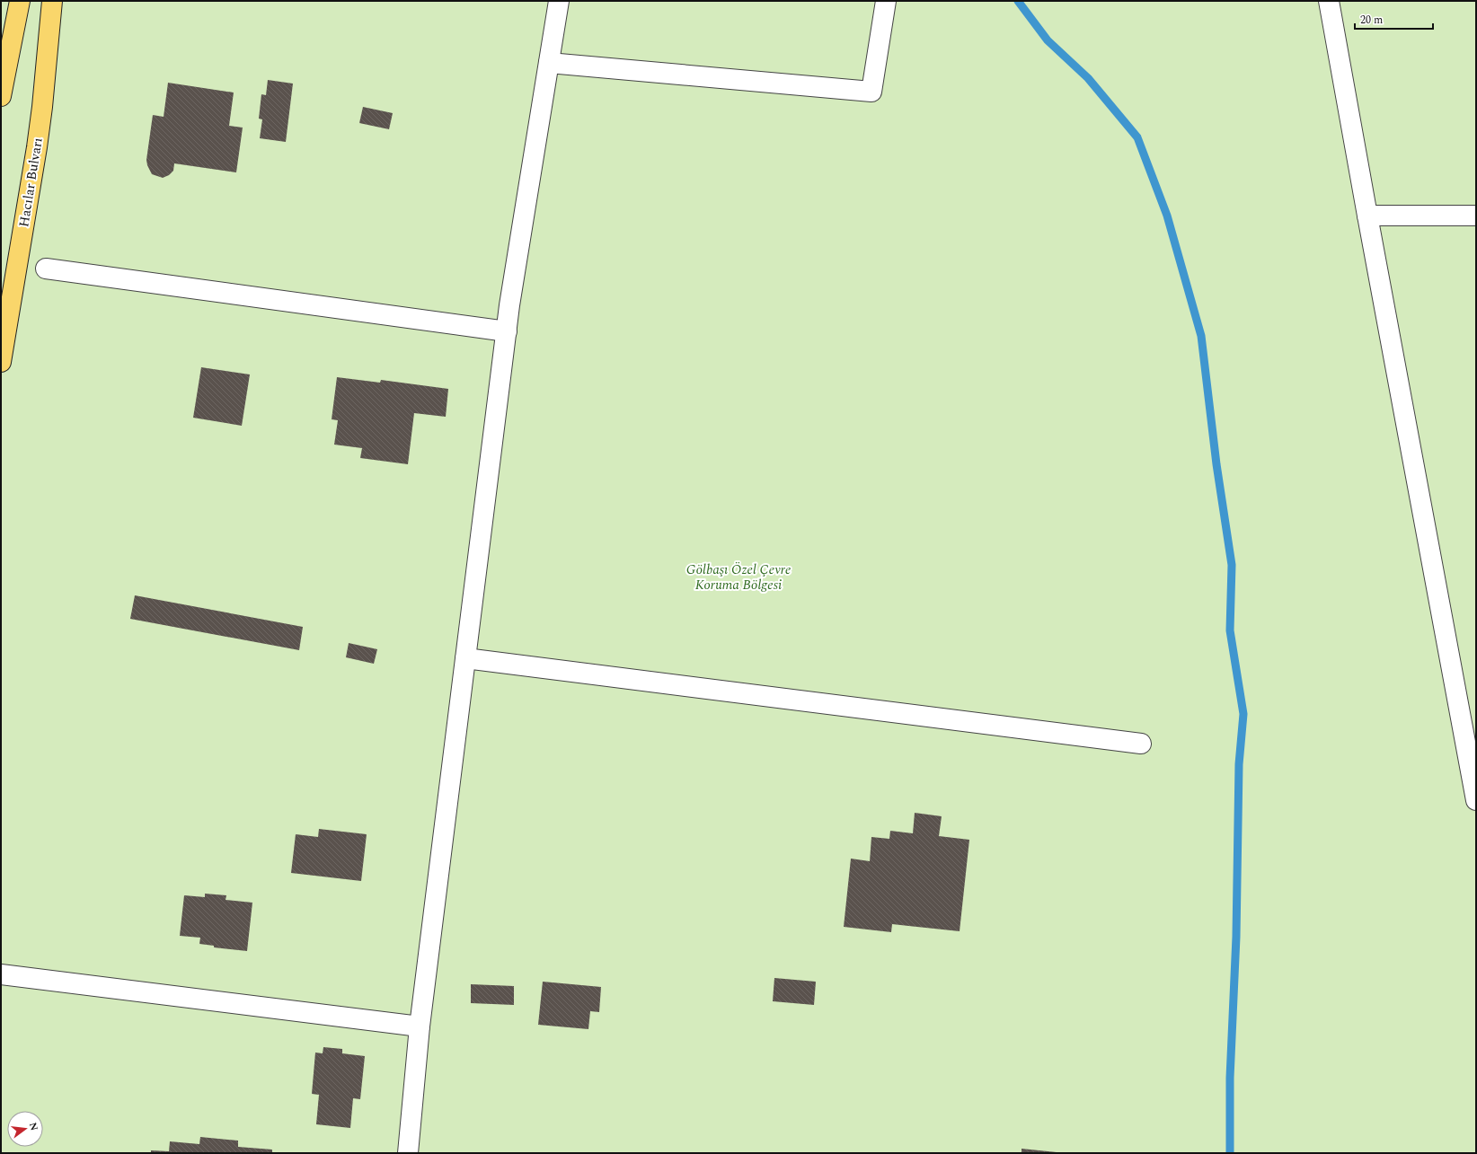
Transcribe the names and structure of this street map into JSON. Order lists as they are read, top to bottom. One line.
{"streets":{"main road":["Hacılar Bulvarı"]},"parks":["Gölbaşı Özel Çevre Koruma Bölgesi"],"scale_bar":"20 m","north":"right"}
